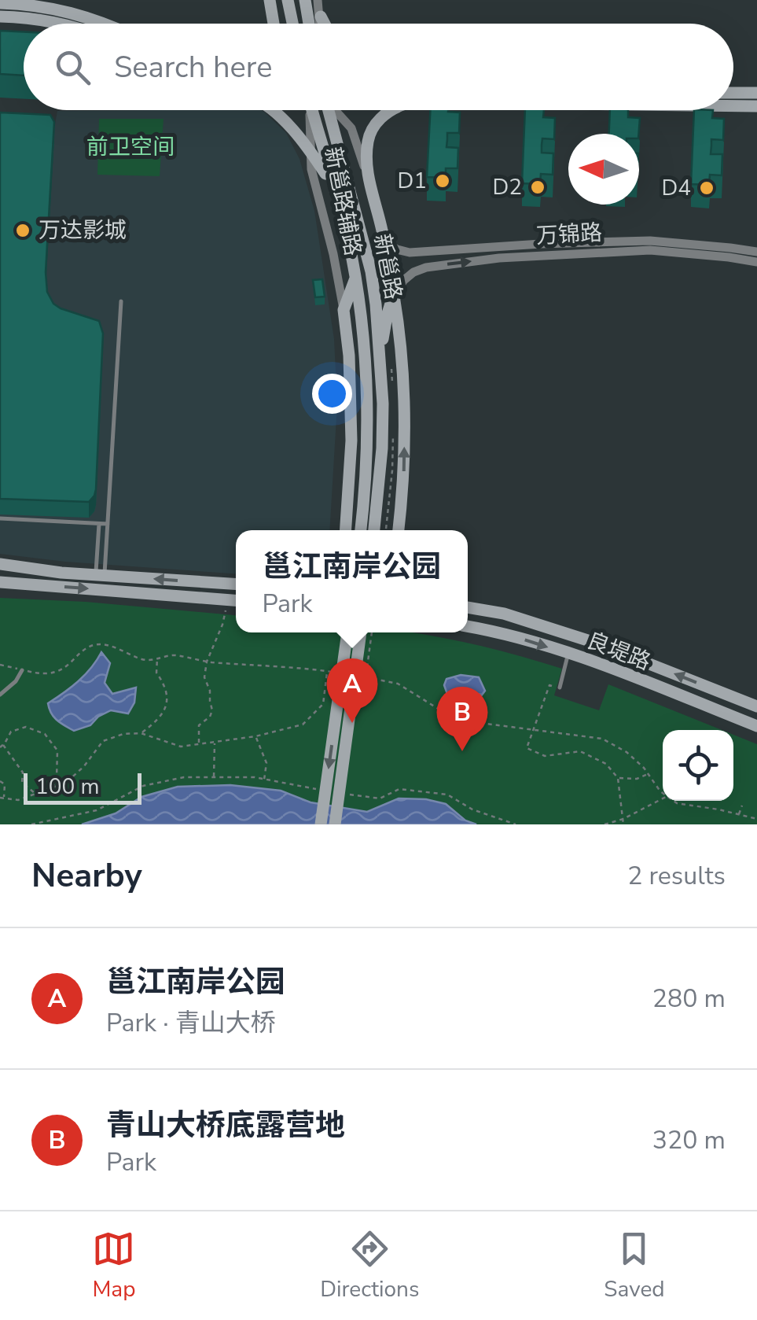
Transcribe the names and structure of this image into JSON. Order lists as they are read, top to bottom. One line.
{"streets":{"main road":["新邕路","良堤路"],"street":["新邕路辅路","万锦路"]},"parks":["前卫空间"],"places":["D1","D2","D4","万达影城"],"scale_bar":"100 m","north":"left","page":{"search":"Search here","popup":["邕江南岸公园","Park"],"pins":["A","B"],"scale":"100 m","heading":["Nearby","2 results"],"list":[{"mark":"A","name":"邕江南岸公园","note":"Park · 青山大桥","value":"280 m"},{"mark":"B","name":"青山大桥底露营地","note":"Park","value":"320 m"}],"nav":["Map","Directions","Saved"]}}
